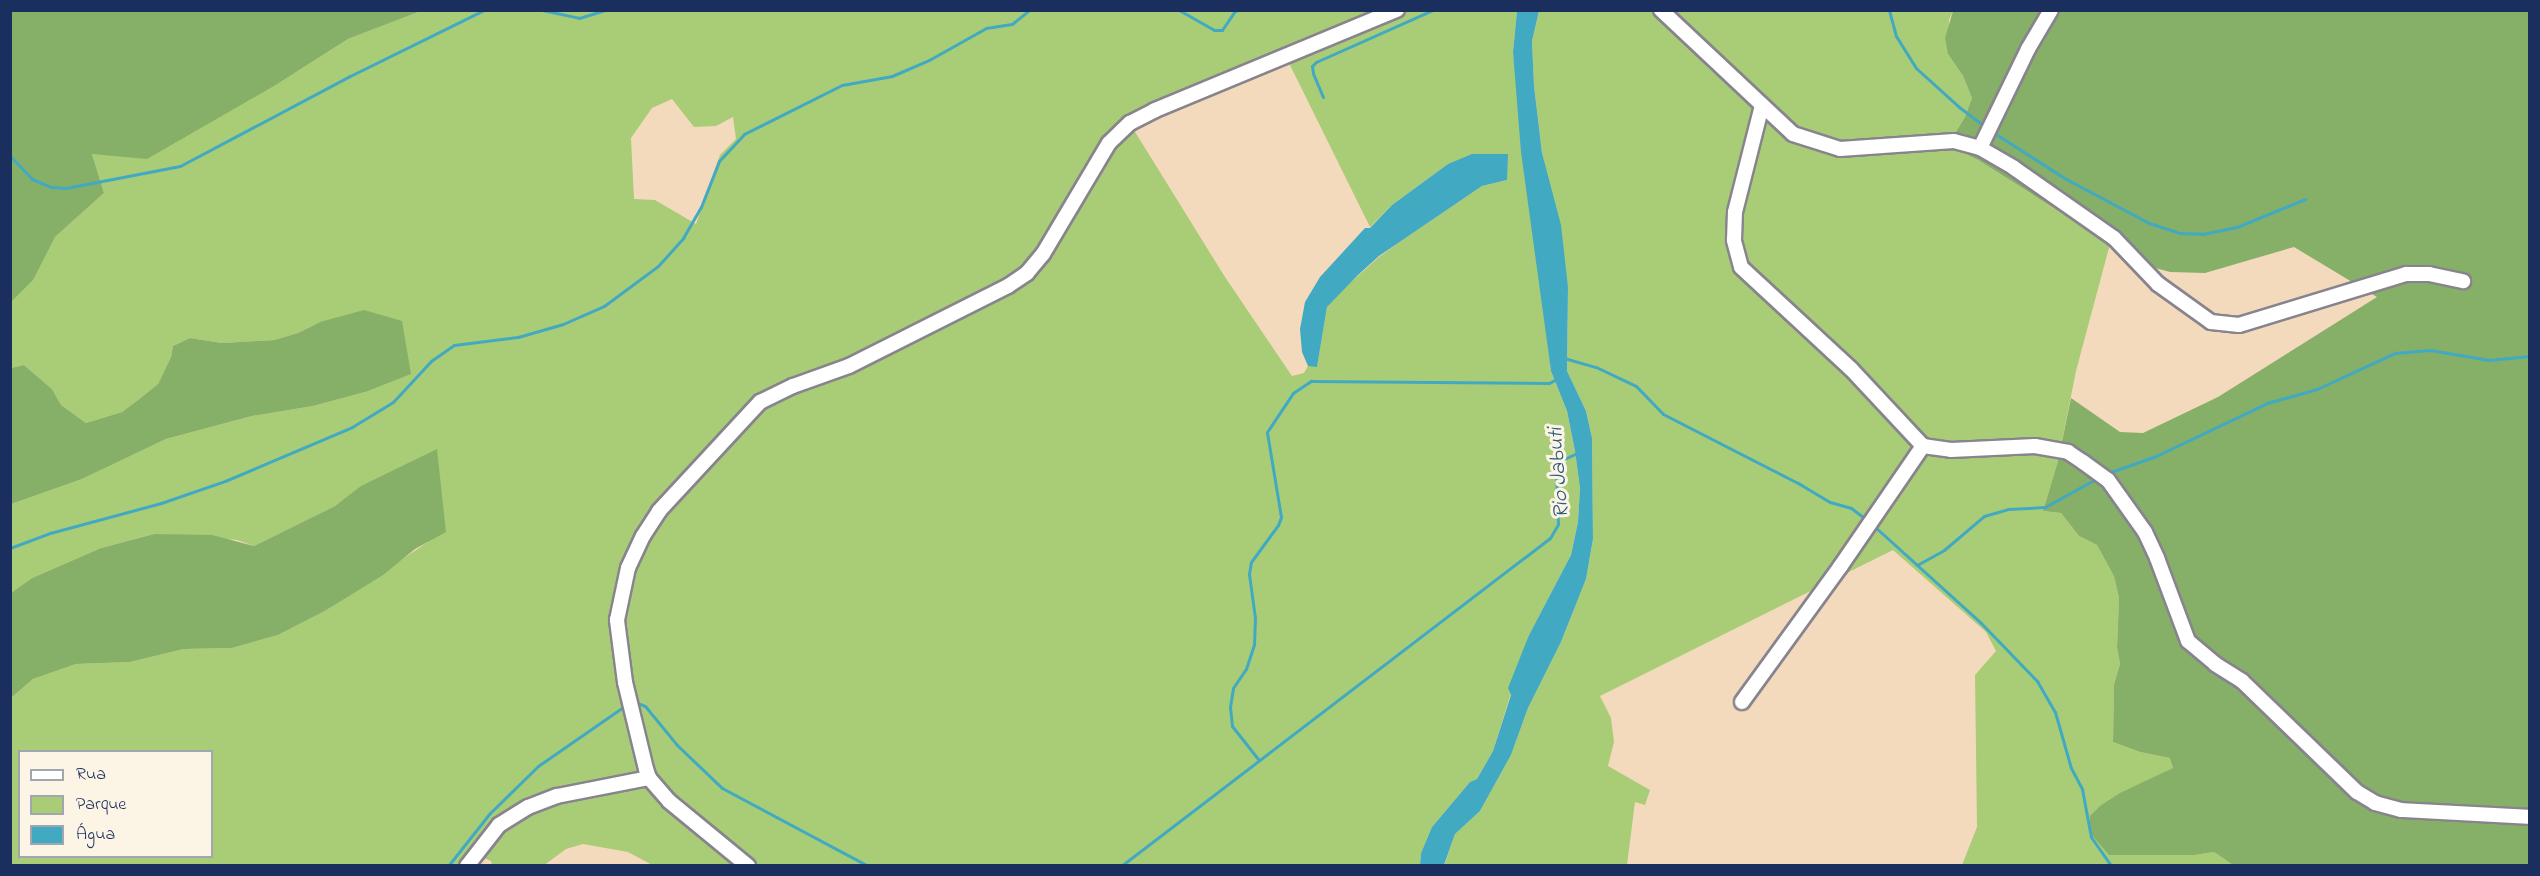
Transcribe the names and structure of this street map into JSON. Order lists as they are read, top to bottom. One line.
{"water":["Rio Jabuti"],"legend":["Rua","Parque","Água"]}
